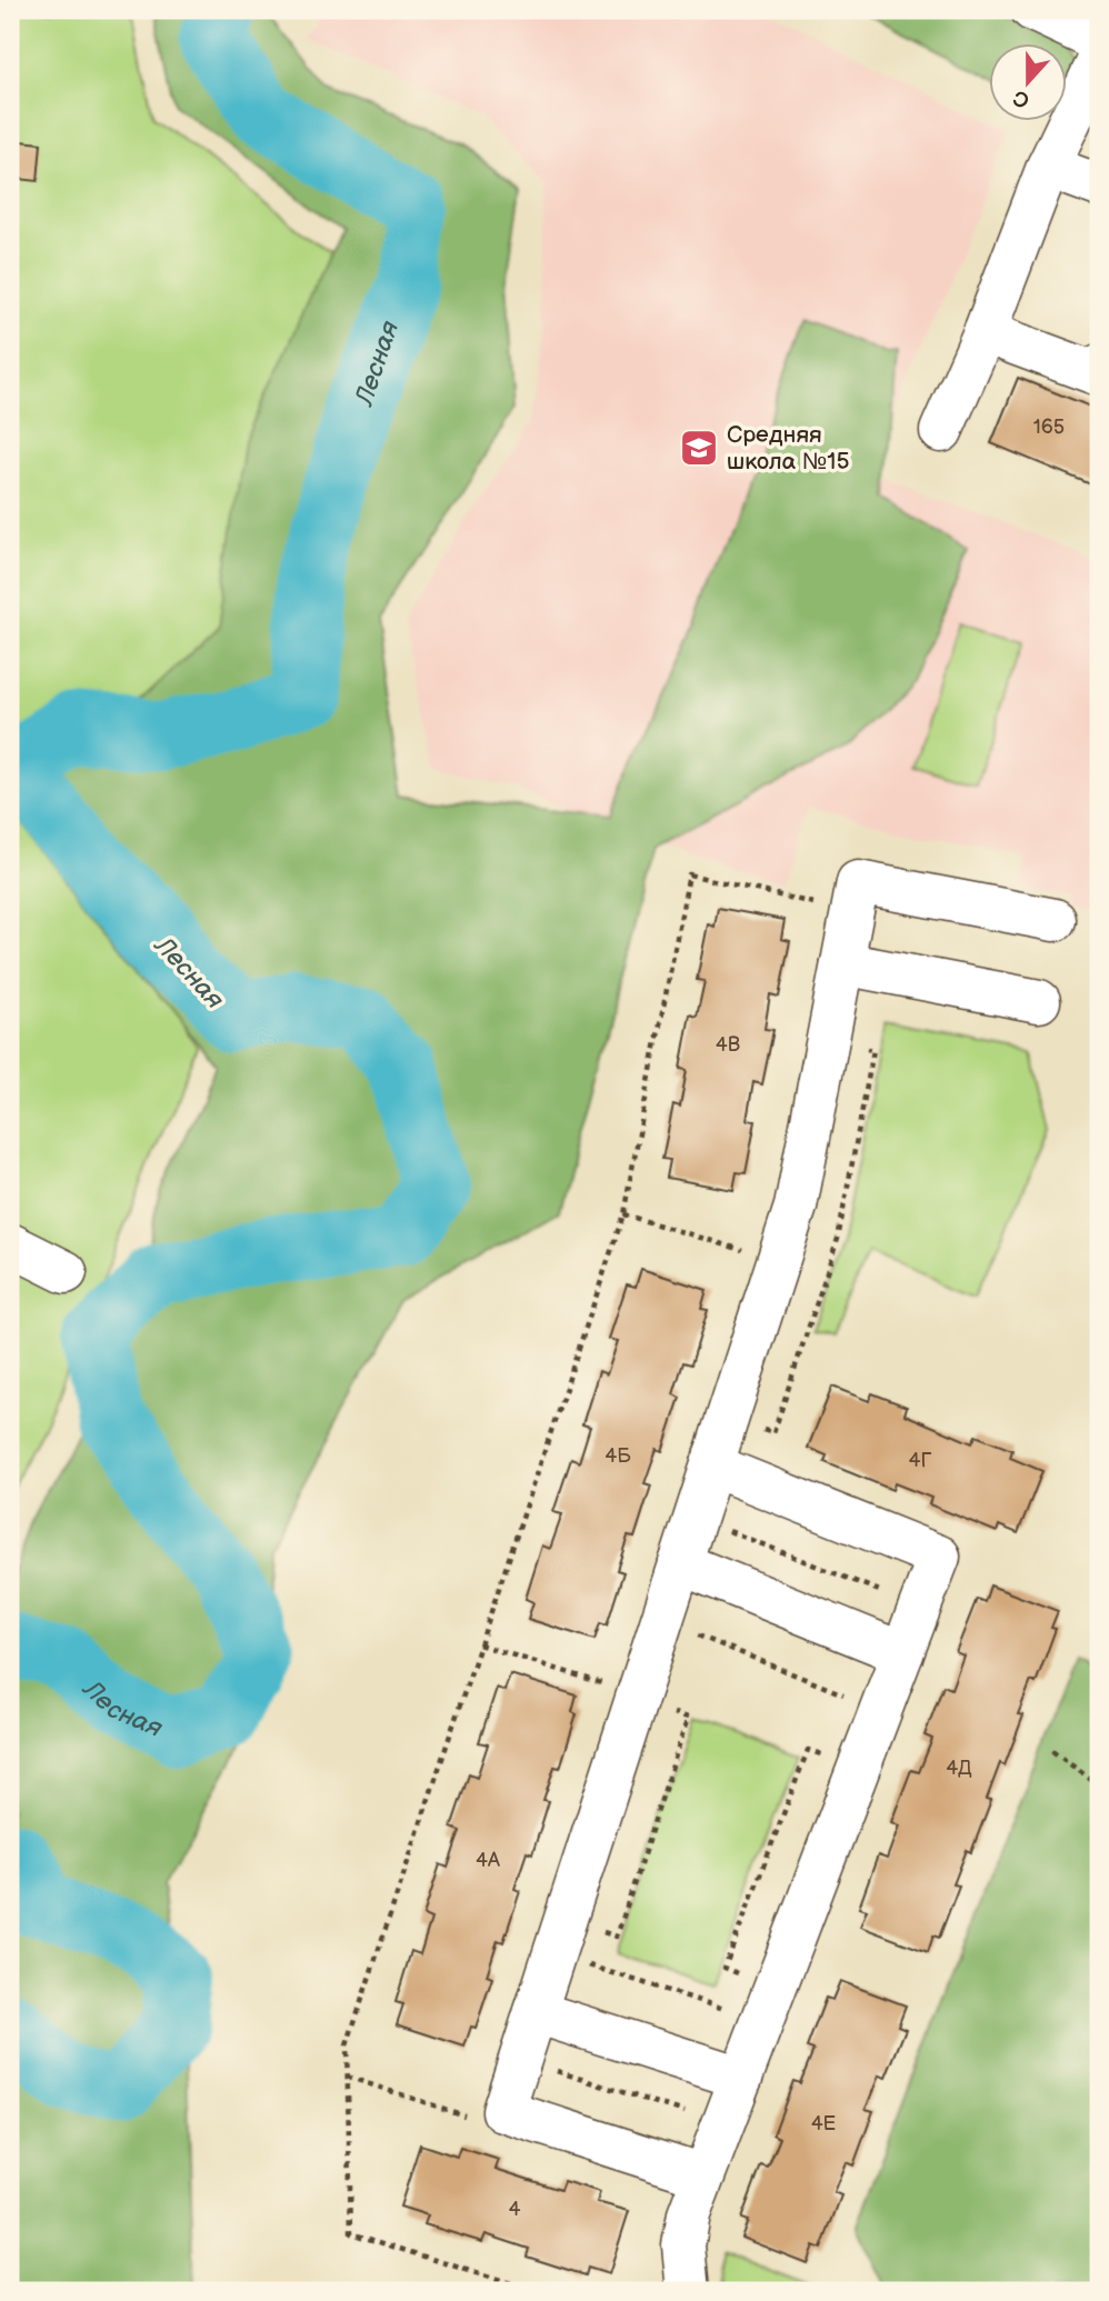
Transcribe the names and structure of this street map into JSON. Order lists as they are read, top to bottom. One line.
{"water":["Лесная"],"places":{"school or university":["Средняя школа №15"]},"house_numbers":["165","4В","4Б","4Г","4Д","4А","4Е","4"],"north":"bottom"}
